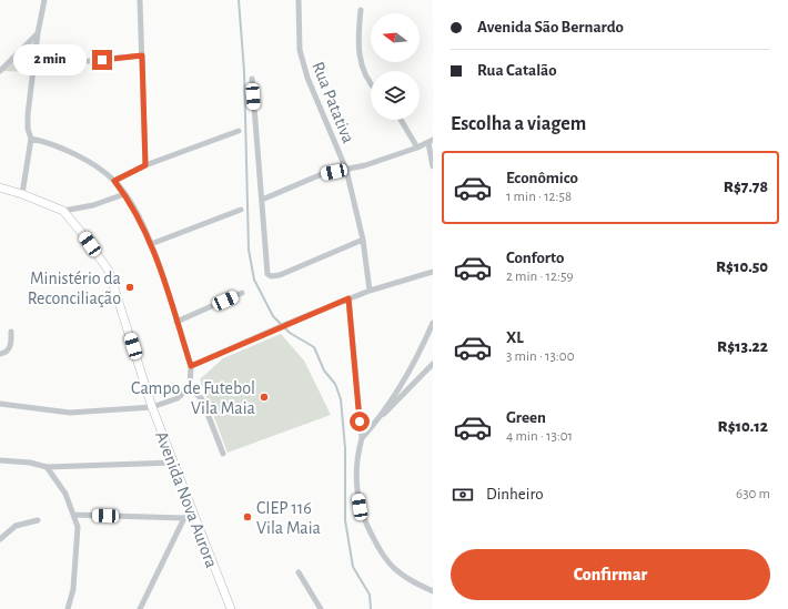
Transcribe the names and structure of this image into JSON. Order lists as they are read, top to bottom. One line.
{"streets":{"street":["Rua Patativa","Avenida Nova Aurora"]},"places":["Ministério da Reconciliação","Campo de Futebol Vila Maia","CIEP 116 Vila Maia"],"north":"left","page":{"banner":["Avenida São Bernardo","Rua Catalão"],"bubble":"2 min","heading":"Escolha a viagem","list":[{"name":"Econômico","note":"1 min · 12:58","value":"R$7.78"},{"name":"Conforto","note":"2 min · 12:59","value":"R$10.50"},{"name":"XL","note":"3 min · 13:00","value":"R$13.22"},{"name":"Green","note":"4 min · 13:01","value":"R$10.12"}],"pay":["Dinheiro","630 m"],"buttons":"Confirmar"}}
